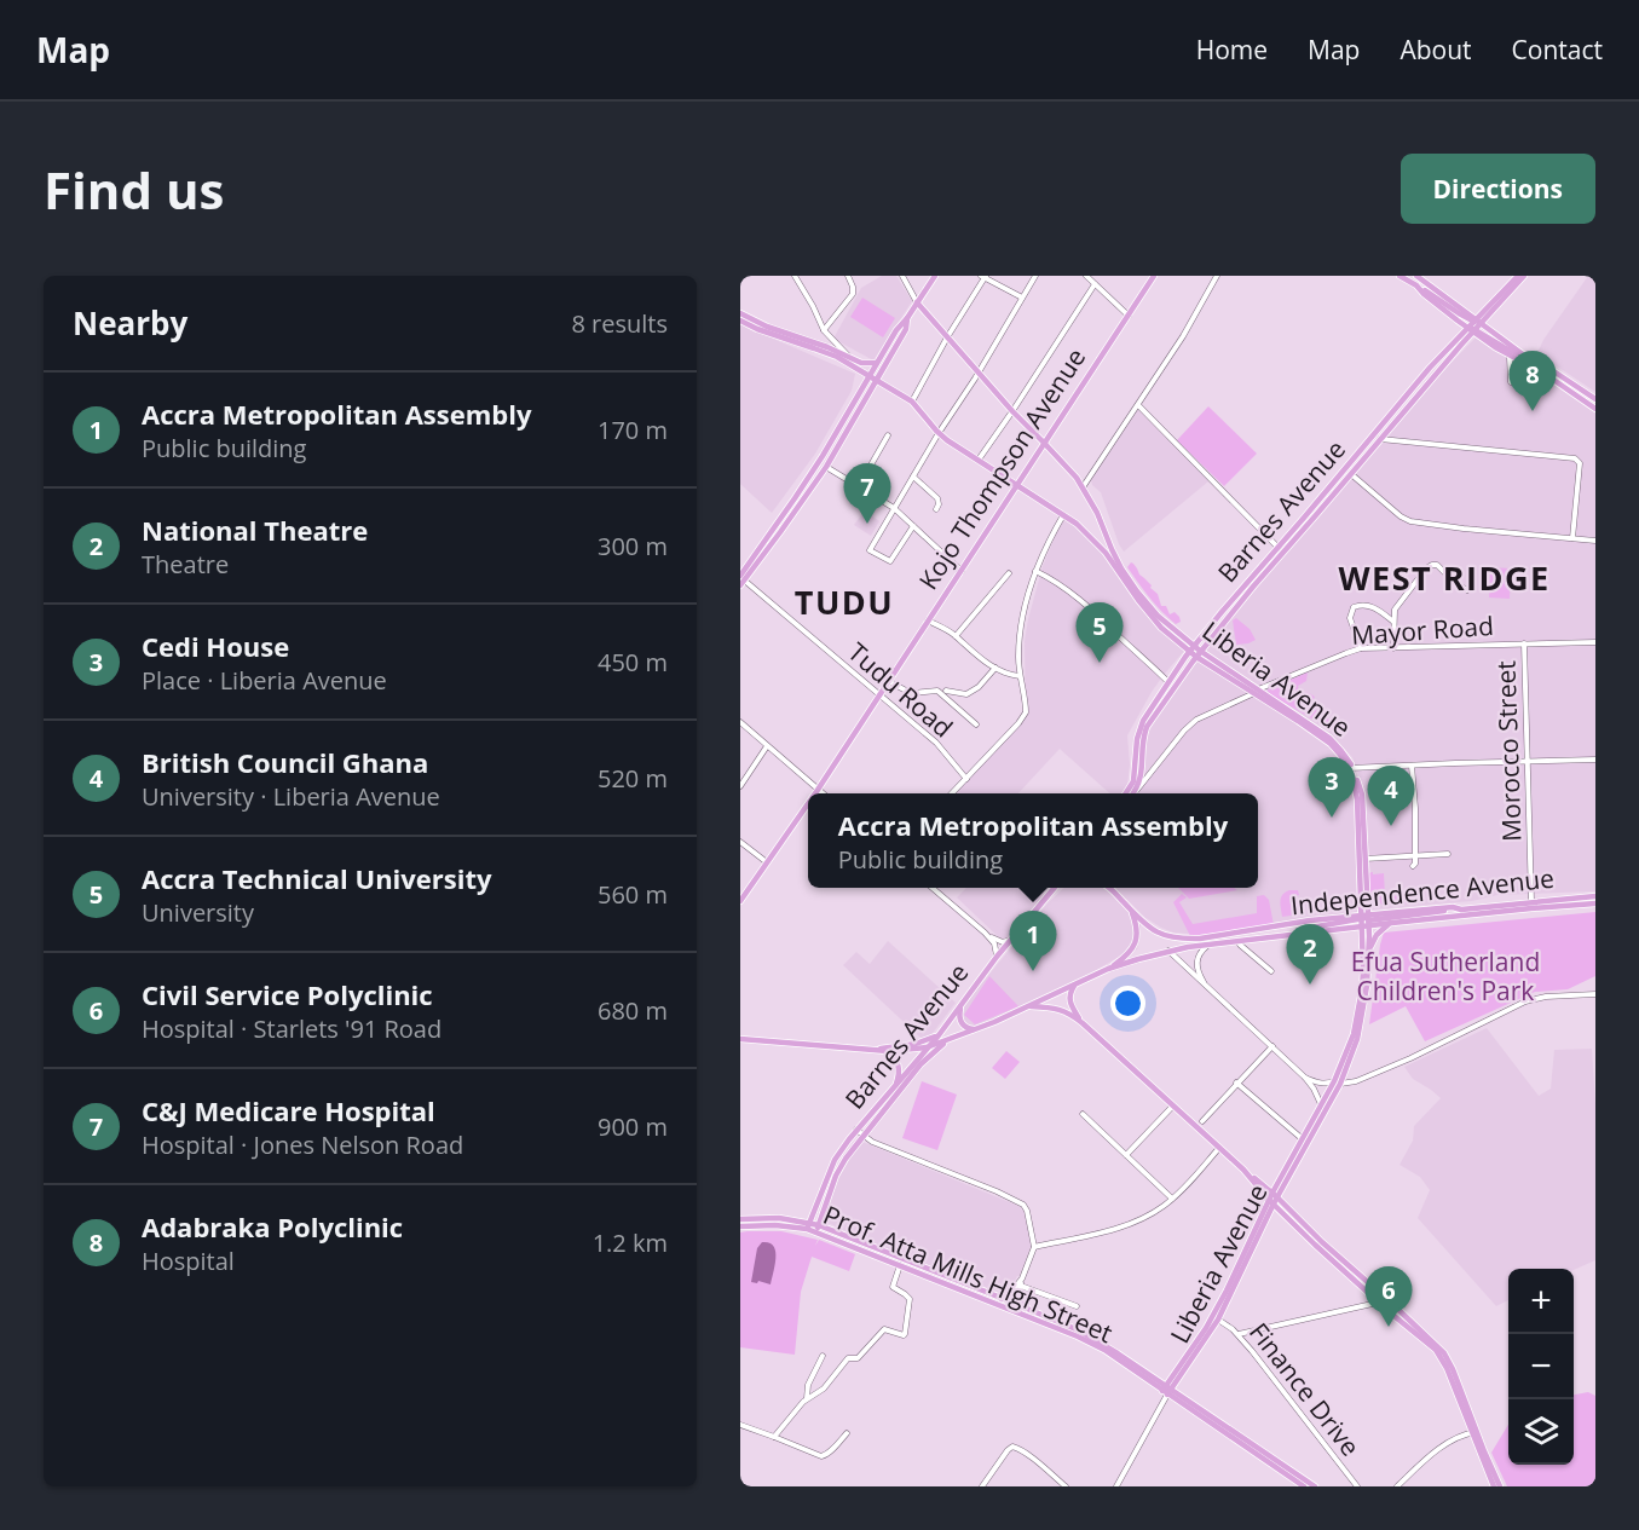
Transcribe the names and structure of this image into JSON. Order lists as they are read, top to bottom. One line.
{"streets":{"main road":["Kojo Thompson Avenue","Barnes Avenue","Liberia Avenue","Independence Avenue","Prof. Atta Mills High Street"],"street":["Mayor Road","Tudu Road","Morocco Street","Finance Drive"]},"crossings":[["Kojo Thompson Avenue","Liberia Avenue"],["Kojo Thompson Avenue","Tudu Road"],["Barnes Avenue","Liberia Avenue"],["Barnes Avenue","Independence Avenue"],["Barnes Avenue","Prof. Atta Mills High Street"],["Mayor Road","Liberia Avenue"],["Mayor Road","Morocco Street"],["Liberia Avenue","Independence Avenue"],["Liberia Avenue","Prof. Atta Mills High Street"],["Liberia Avenue","Finance Drive"],["Morocco Street","Independence Avenue"]],"districts":["WEST RIDGE","TUDU"],"parks":["Efua Sutherland Children's Park"],"page":{"header":"Map","nav":["Home","Map","About","Contact"],"buttons":"Directions","title":"Find us","heading":["Nearby","8 results"],"pins":["8","7","5","3","4","1","2","6"],"list":[{"mark":"1","name":"Accra Metropolitan Assembly","note":"Public building","value":"170 m"},{"mark":"2","name":"National Theatre","note":"Theatre","value":"300 m"},{"mark":"3","name":"Cedi House","note":"Place · Liberia Avenue","value":"450 m"},{"mark":"4","name":"British Council Ghana","note":"University · Liberia Avenue","value":"520 m"},{"mark":"5","name":"Accra Technical University","note":"University","value":"560 m"},{"mark":"6","name":"Civil Service Polyclinic","note":"Hospital · Starlets '91 Road","value":"680 m"},{"mark":"7","name":"C&J Medicare Hospital","note":"Hospital · Jones Nelson Road","value":"900 m"},{"mark":"8","name":"Adabraka Polyclinic","note":"Hospital","value":"1.2 km"}],"popup":["Accra Metropolitan Assembly","Public building"],"map_buttons":["+","−"]}}
